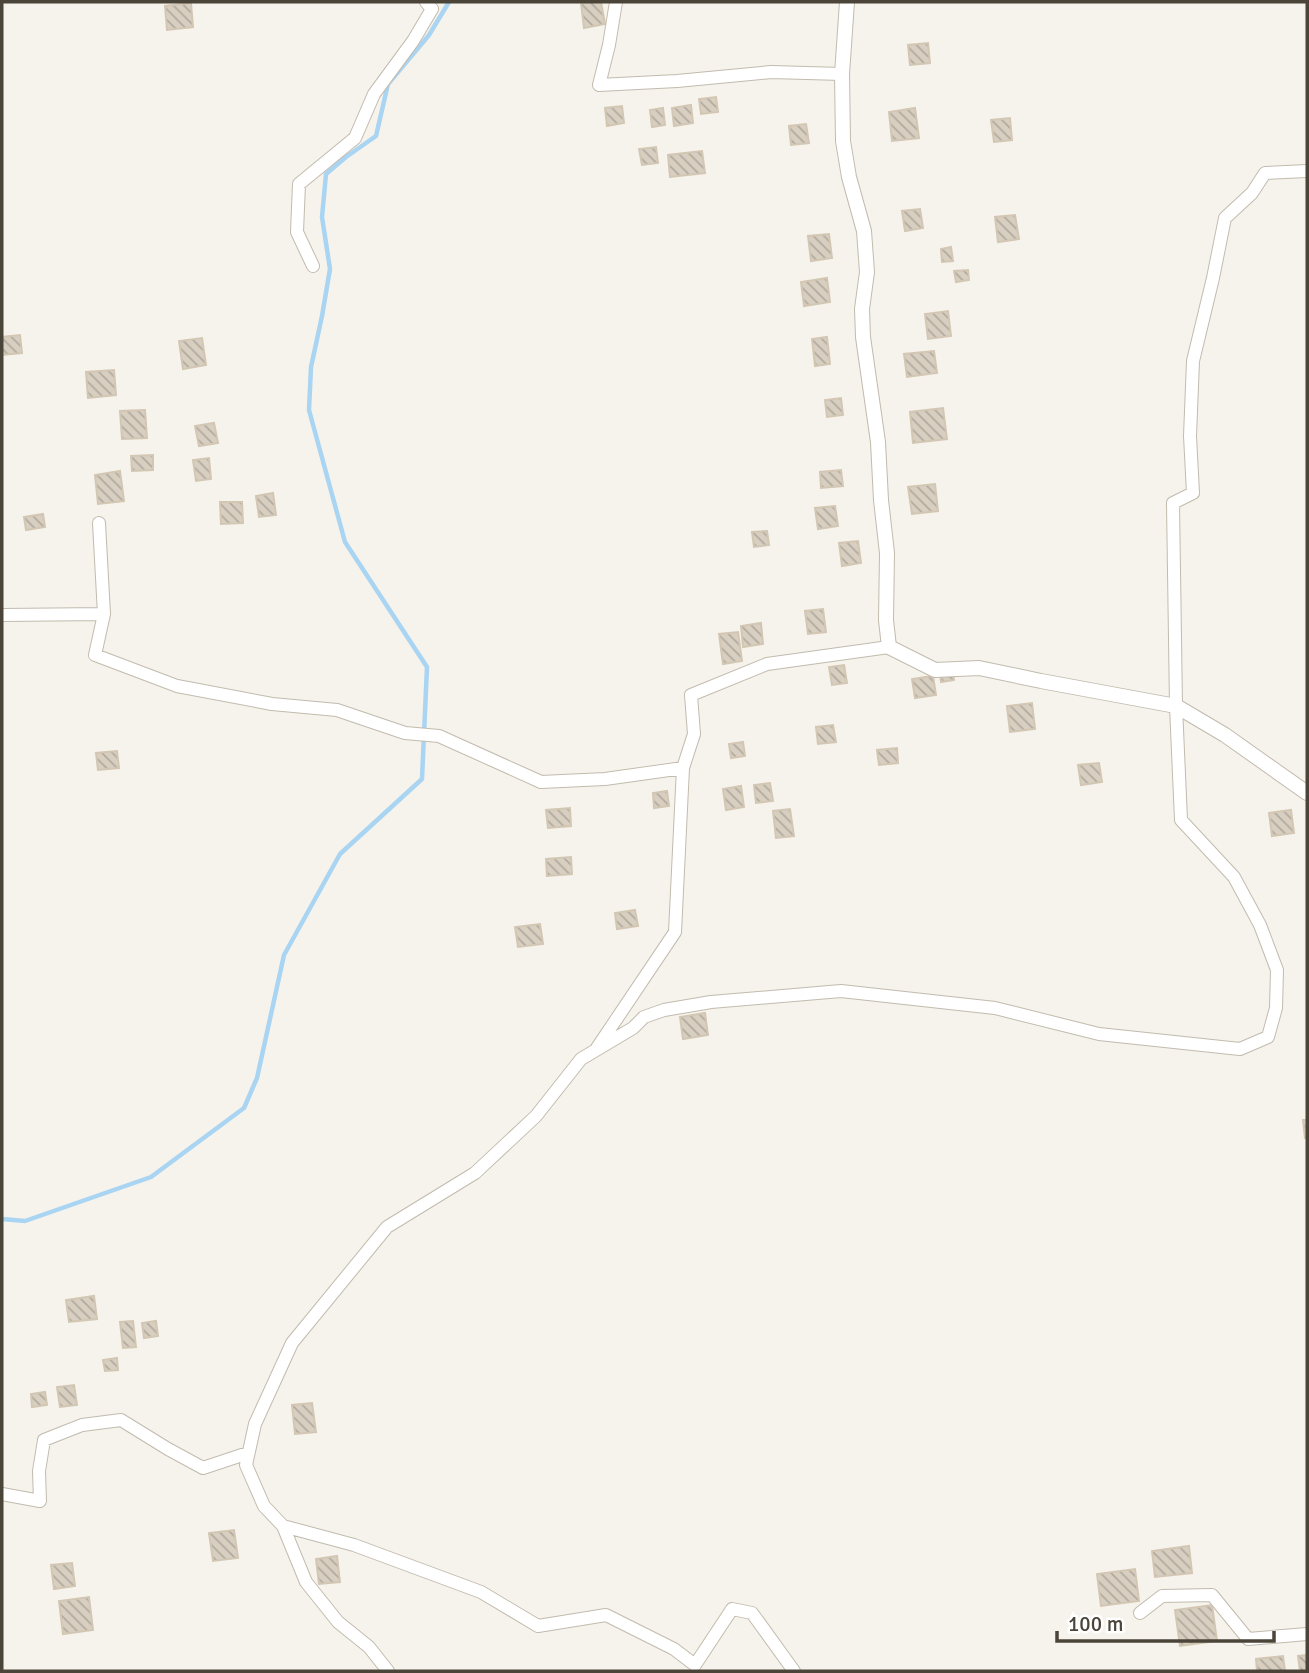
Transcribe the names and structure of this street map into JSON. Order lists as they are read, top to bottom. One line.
{"scale_bar":"100 m"}
